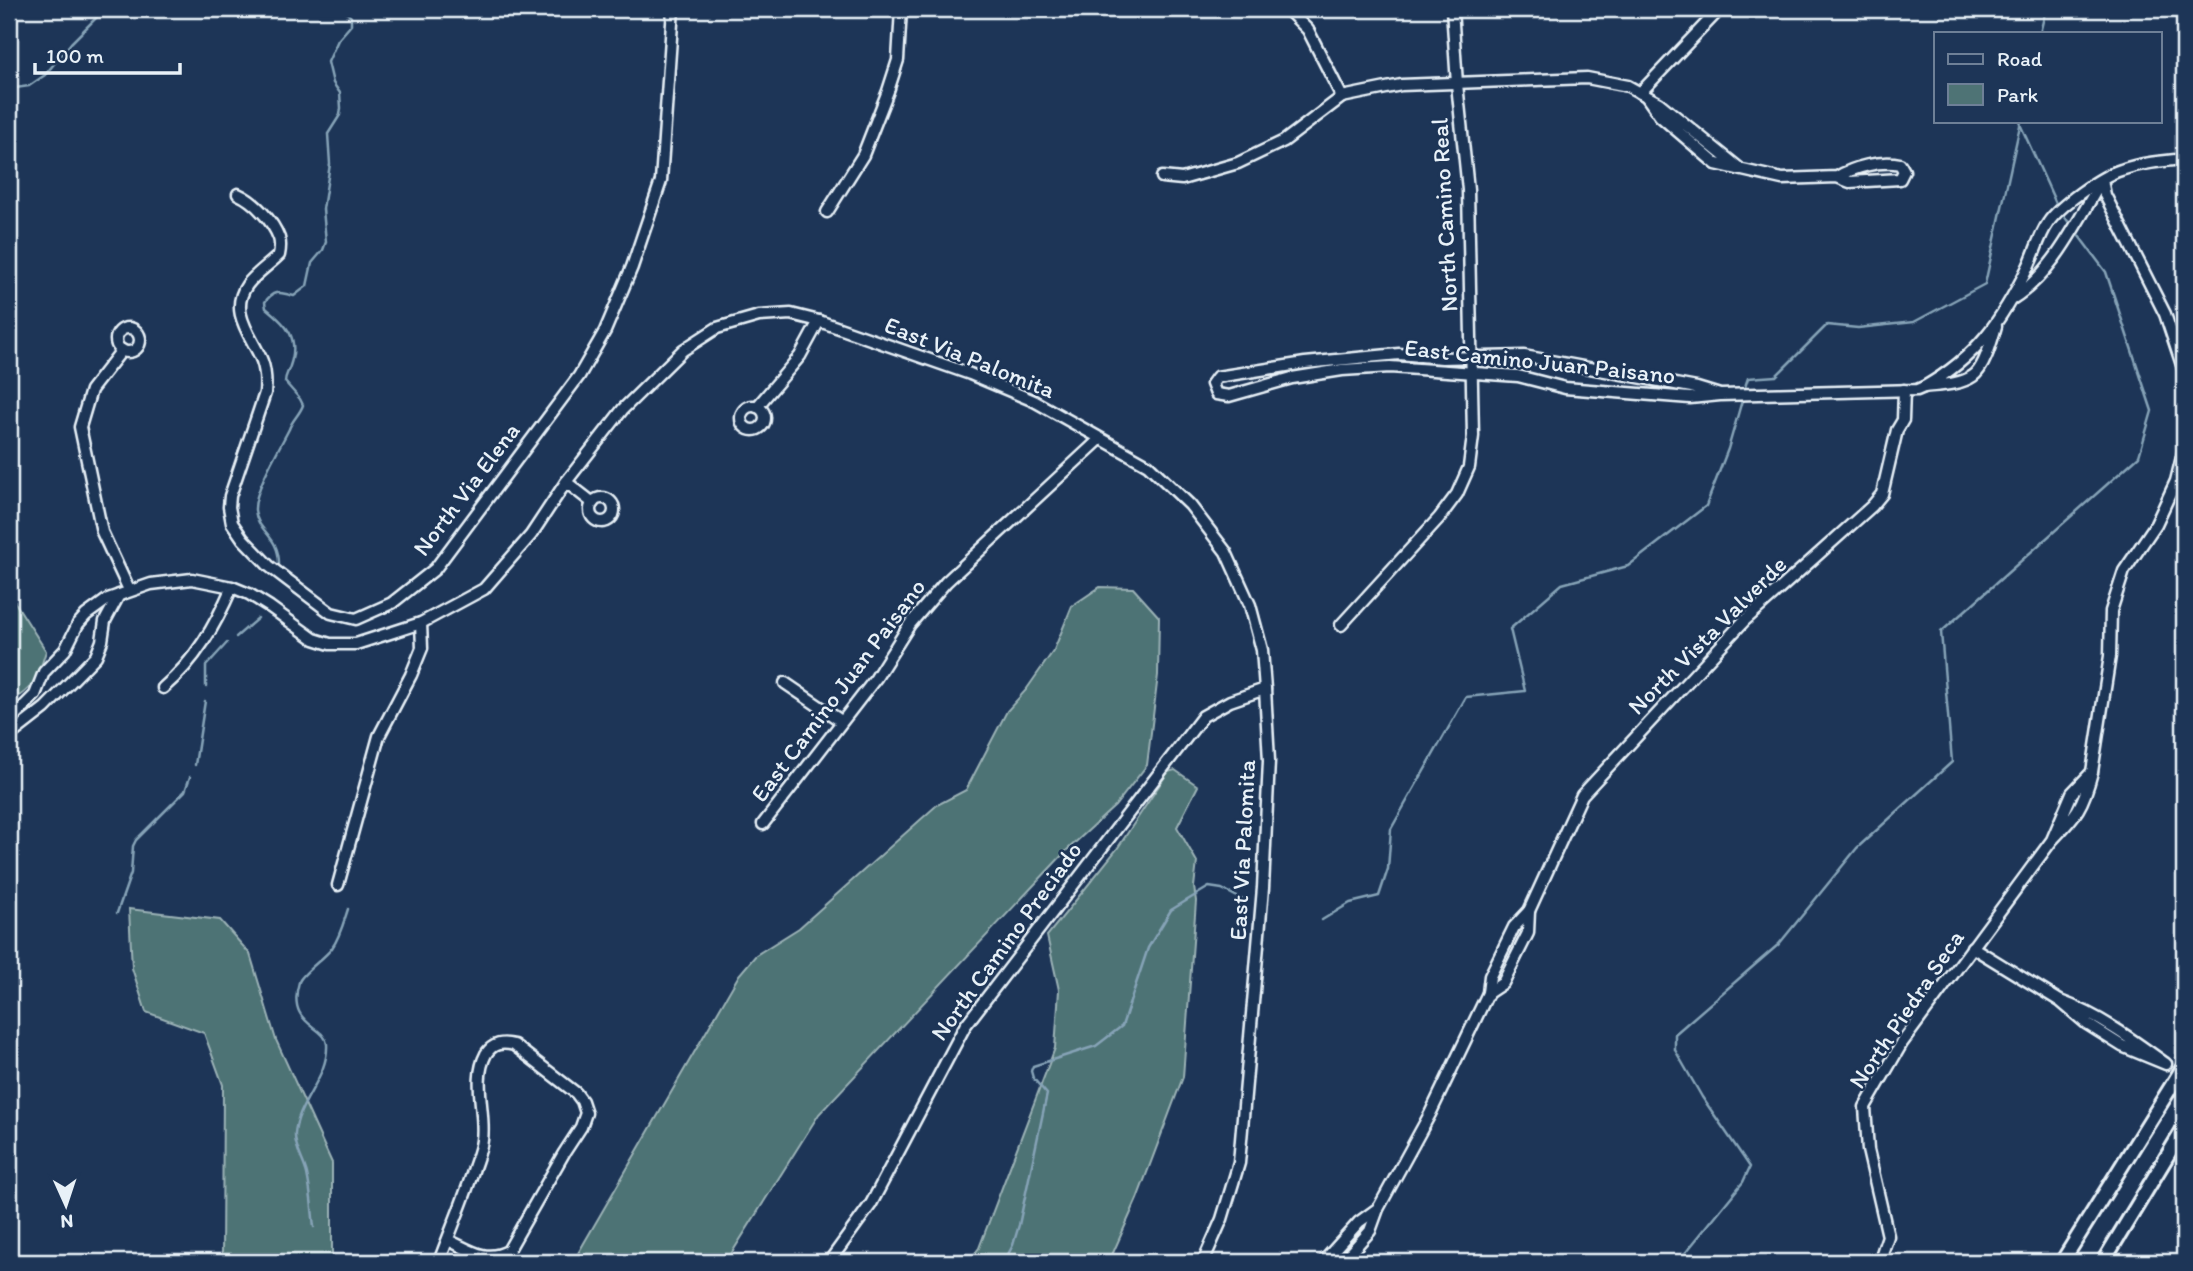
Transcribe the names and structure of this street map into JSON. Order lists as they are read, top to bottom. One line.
{"streets":{"street":["North Camino Real","East Via Palomita","East Camino Juan Paisano","North Via Elena","North Vista Valverde","North Camino Preciado","North Piedra Seca"]},"crossings":[["North Camino Real","East Camino Juan Paisano"],["East Via Palomita","East Camino Juan Paisano"],["East Via Palomita","North Camino Preciado"],["East Camino Juan Paisano","North Vista Valverde"]],"legend":["Road","Park"],"scale_bar":"100 m","north":"bottom"}
